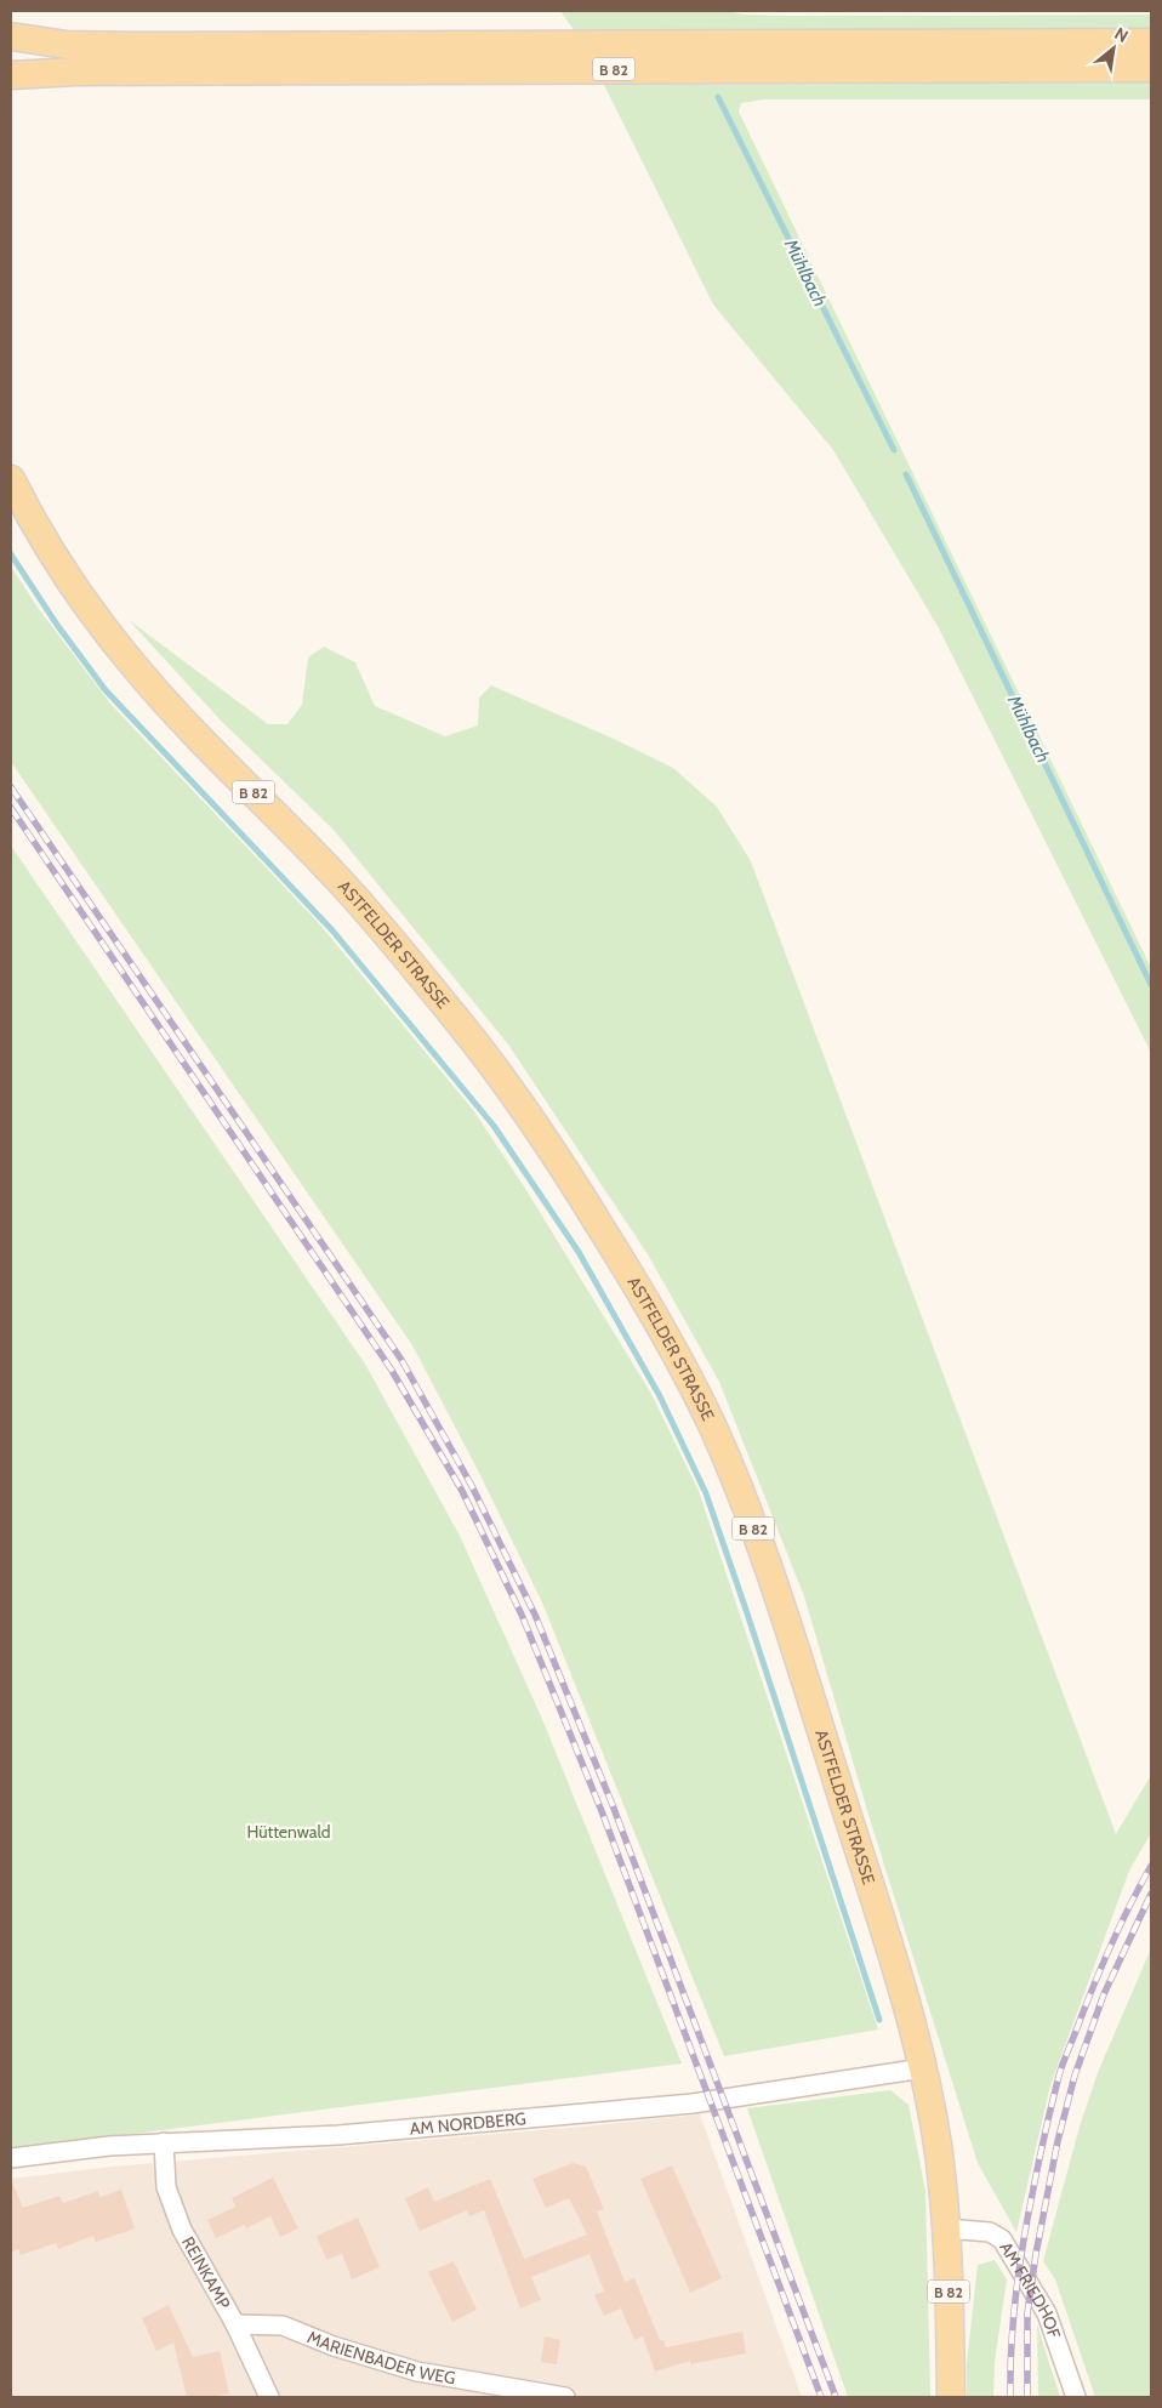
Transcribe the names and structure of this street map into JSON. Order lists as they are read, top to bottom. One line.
{"streets":{"main road":["B 82","ASTFELDER STRASSE"],"street":["AM NORDBERG","REINKAMP","AM FRIEDHOF","MARIENBADER WEG"]},"crossings":[["ASTFELDER STRASSE","AM NORDBERG"],["ASTFELDER STRASSE","AM FRIEDHOF"],["AM NORDBERG","REINKAMP"],["REINKAMP","MARIENBADER WEG"]],"water":["Mühlbach"],"parks":["Hüttenwald"],"north":"top right"}
